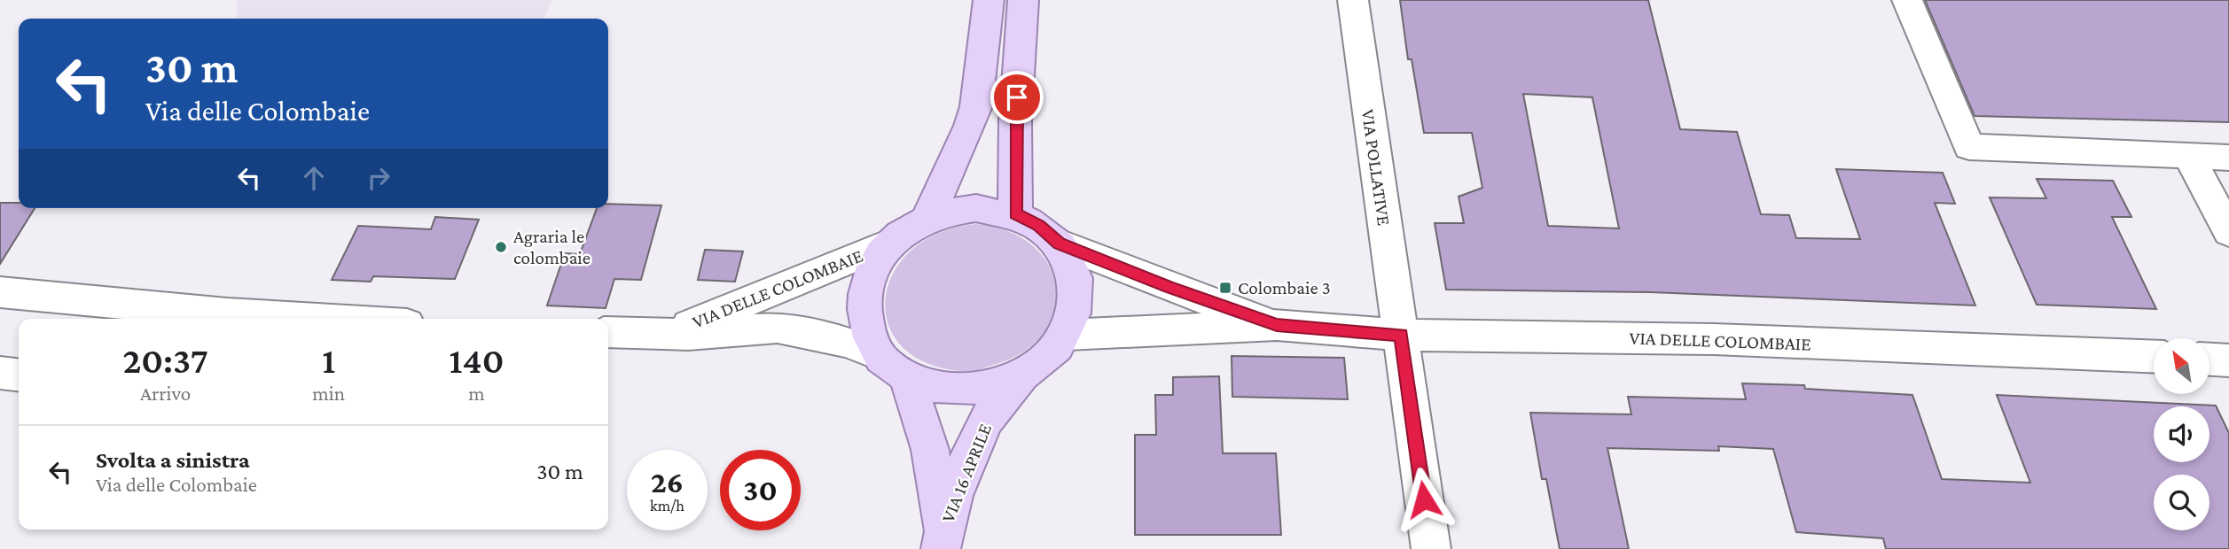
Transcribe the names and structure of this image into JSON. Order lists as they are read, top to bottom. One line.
{"streets":{"main road":["VIA 16 APRILE"],"street":["VIA POLLATIVE","VIA DELLE COLOMBAIE"]},"crossings":[["VIA POLLATIVE","VIA DELLE COLOMBAIE"],["VIA DELLE COLOMBAIE","VIA 16 APRILE"]],"places":{"other":["Agraria le colombaie"],"transit":["Colombaie 3"]},"north":"top left","page":{"turn":["30 m","Via delle Colombaie"],"eta":["20:37","Arrivo","1","min","140","m"],"list":[{"name":"Svolta a sinistra","note":"Via delle Colombaie","value":"30 m"}],"speed":"26 km/h","limit":"30"}}
